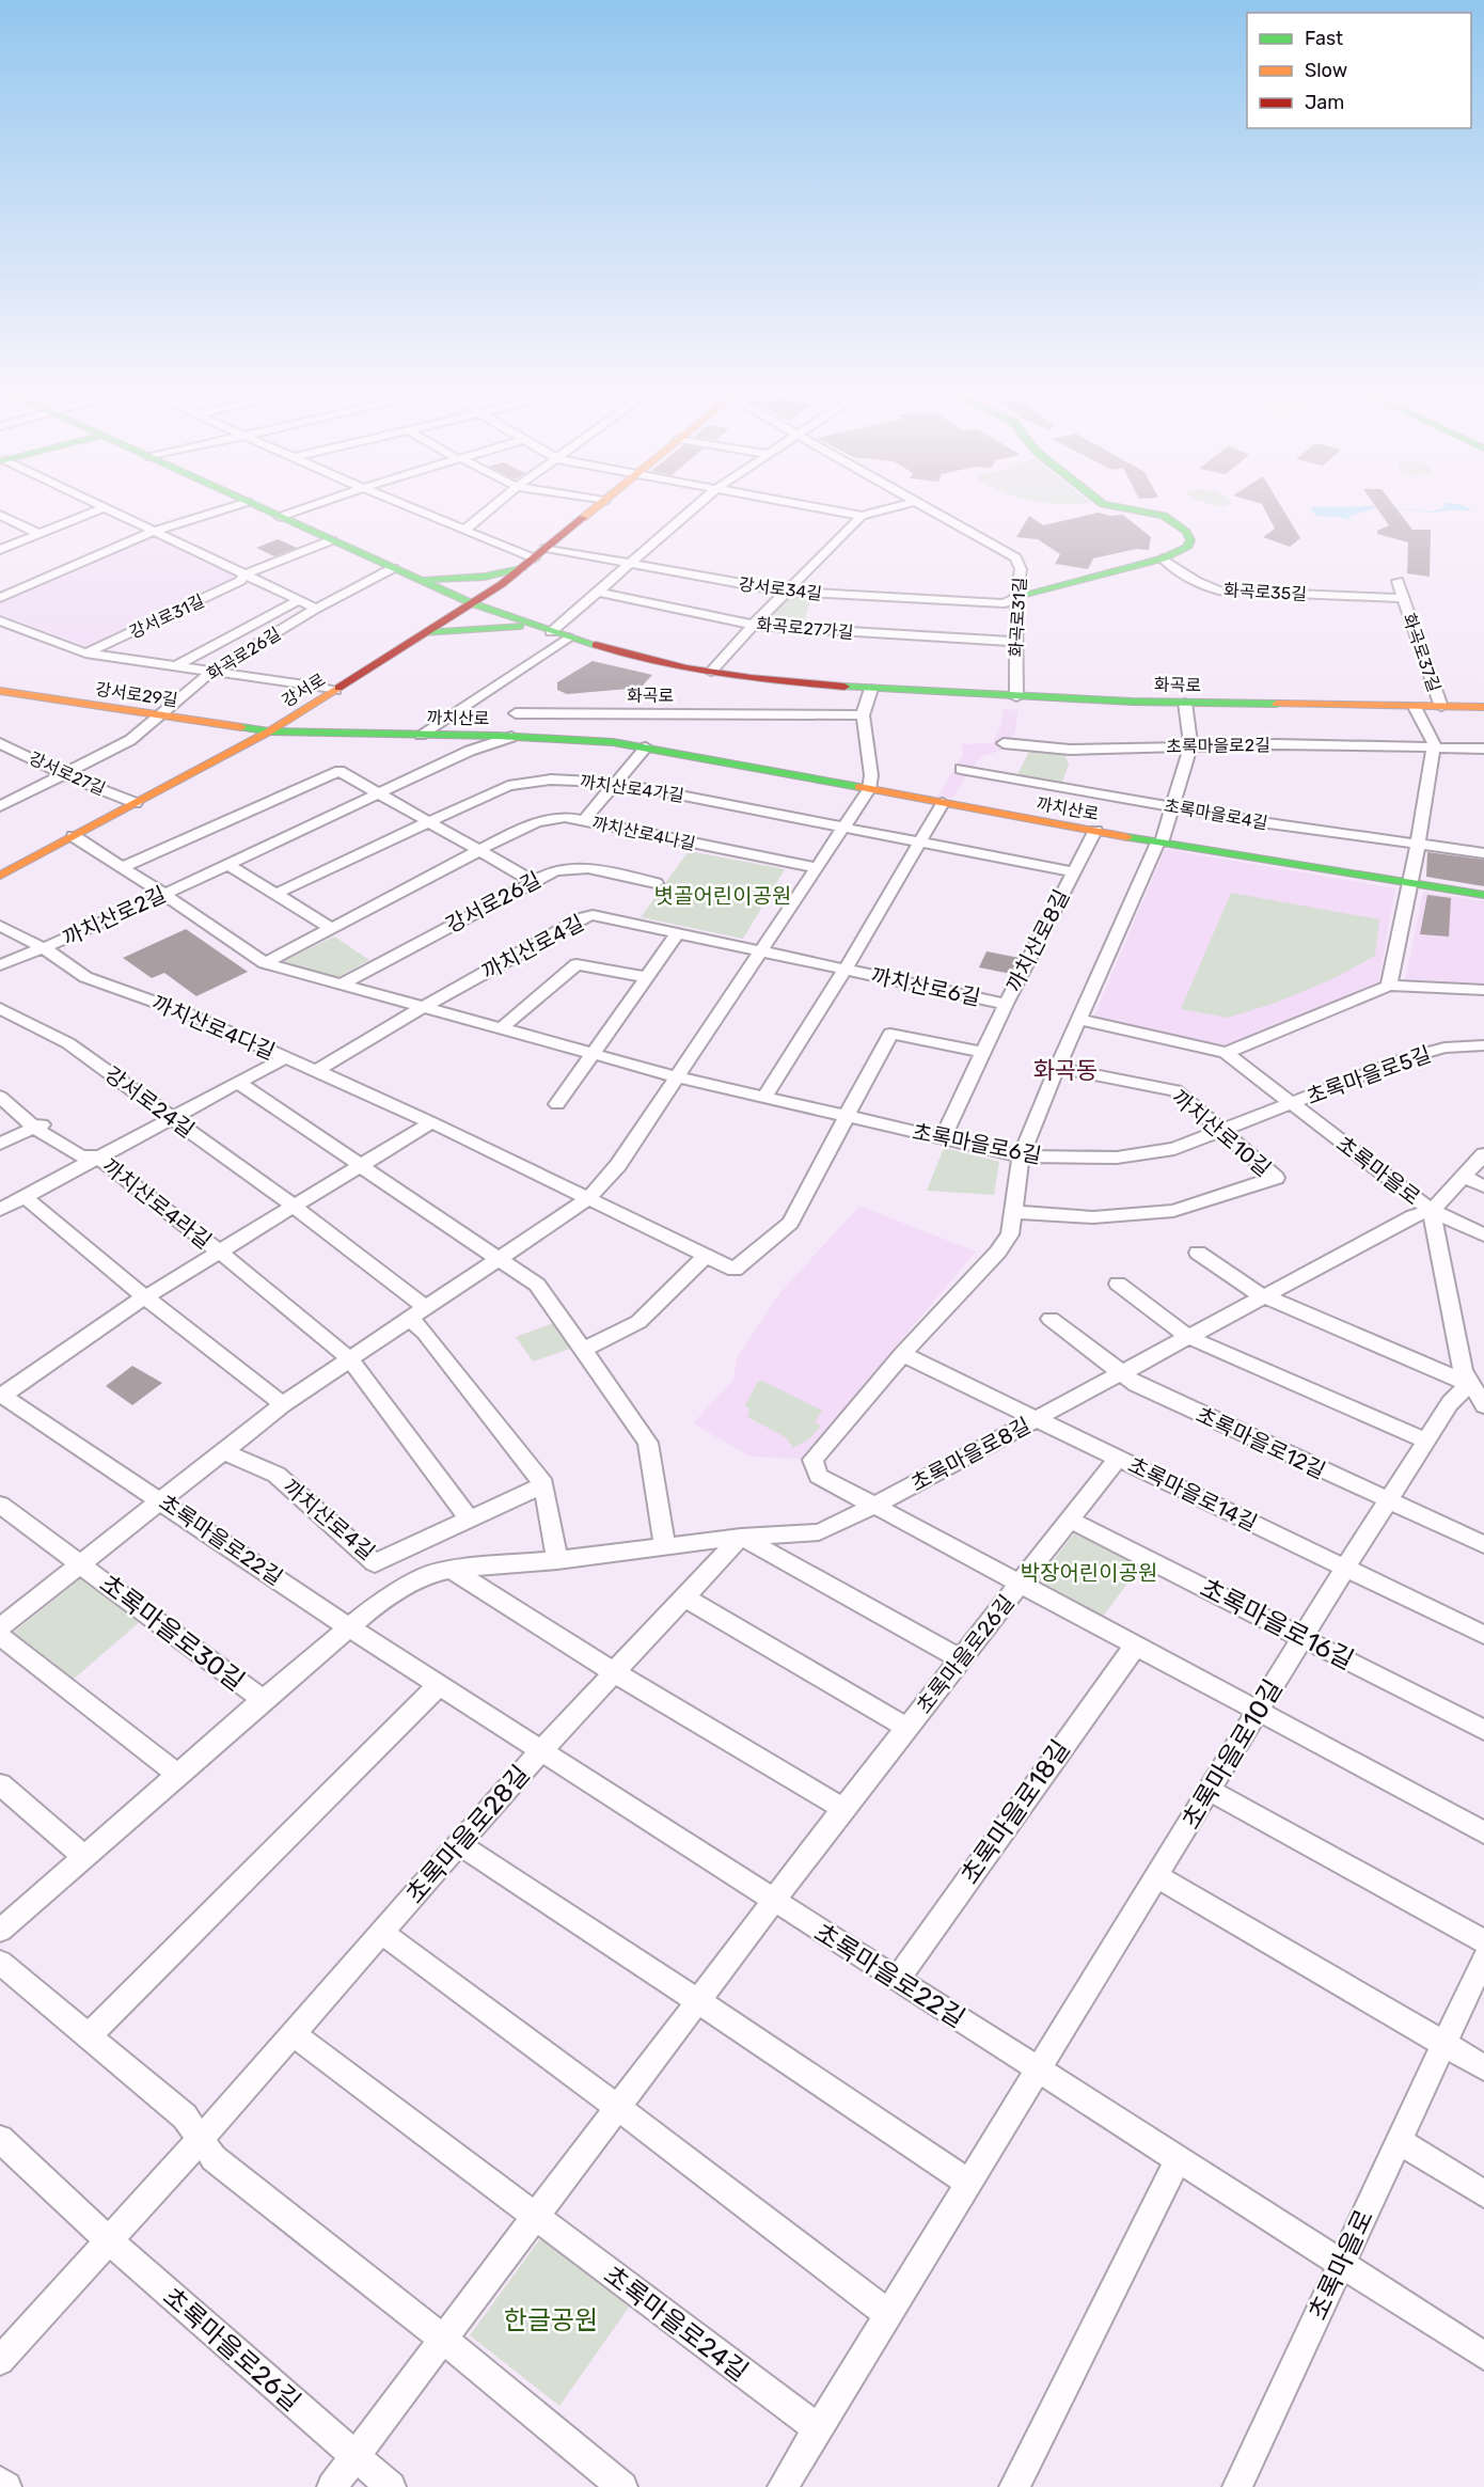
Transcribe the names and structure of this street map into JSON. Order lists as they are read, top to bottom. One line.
{"streets":{"main road":["화곡로","강서로","강서로29길","까치산로"],"street":["강서로34길","화곡로35길","강서로31길","화곡로31길","화곡로27가길","화곡로37길","화곡로26길","초록마을로2길","강서로27길","까치산로4가길","초록마을로4길","까치산로4나길","강서로26길","까치산로2길","까치산로8길","까치산로4길","까치산로6길","까치산로4다길","초록마을로5길","강서로24길","까치산로10길","초록마을로6길","초록마을로","까치산로4라길","초록마을로12길","초록마을로8길","초록마을로14길","초록마을로22길","초록마을로16길","초록마을로30길","초록마을로26길","초록마을로10길","초록마을로18길","초록마을로28길","초록마을로24길"]},"crossings":[["강서로34길","화곡로31길"],["강서로34길","강서로"],["화곡로35길","화곡로37길"],["강서로31길","화곡로26길"],["강서로31길","강서로"],["화곡로31길","화곡로27가길"],["화곡로31길","화곡로"],["화곡로37길","화곡로"],["화곡로26길","화곡로"],["화곡로26길","강서로29길"],["화곡로26길","강서로27길"],["화곡로","강서로"],["강서로","강서로29길"],["강서로","까치산로"],["강서로","강서로27길"],["강서로29길","까치산로"],["까치산로","까치산로2길"],["까치산로","까치산로8길"],["까치산로","까치산로6길"],["까치산로2길","까치산로4다길"],["까치산로8길","까치산로6길"],["까치산로8길","초록마을로6길"],["까치산로4길","까치산로6길"],["까치산로6길","초록마을로6길"],["초록마을로5길","초록마을로6길"],["초록마을로5길","초록마을로"],["까치산로10길","초록마을로6길"],["초록마을로6길","초록마을로"],["초록마을로","초록마을로8길"],["초록마을로","초록마을로22길"],["초록마을로","초록마을로10길"],["초록마을로12길","초록마을로8길"],["초록마을로12길","초록마을로10길"],["초록마을로8길","초록마을로14길"],["초록마을로8길","초록마을로22길"],["초록마을로8길","초록마을로30길"],["초록마을로8길","초록마을로28길"],["초록마을로14길","초록마을로26길"],["초록마을로14길","초록마을로10길"],["초록마을로22길","초록마을로30길"],["초록마을로22길","초록마을로26길"],["초록마을로22길","초록마을로10길"],["초록마을로22길","초록마을로18길"],["초록마을로22길","초록마을로28길"],["초록마을로16길","초록마을로26길"],["초록마을로16길","초록마을로10길"],["초록마을로26길","초록마을로28길"],["초록마을로26길","초록마을로24길"]],"districts":["화곡동"],"parks":["볏골어린이공원","박장어린이공원","한글공원"],"legend":["Fast","Slow","Jam"]}
